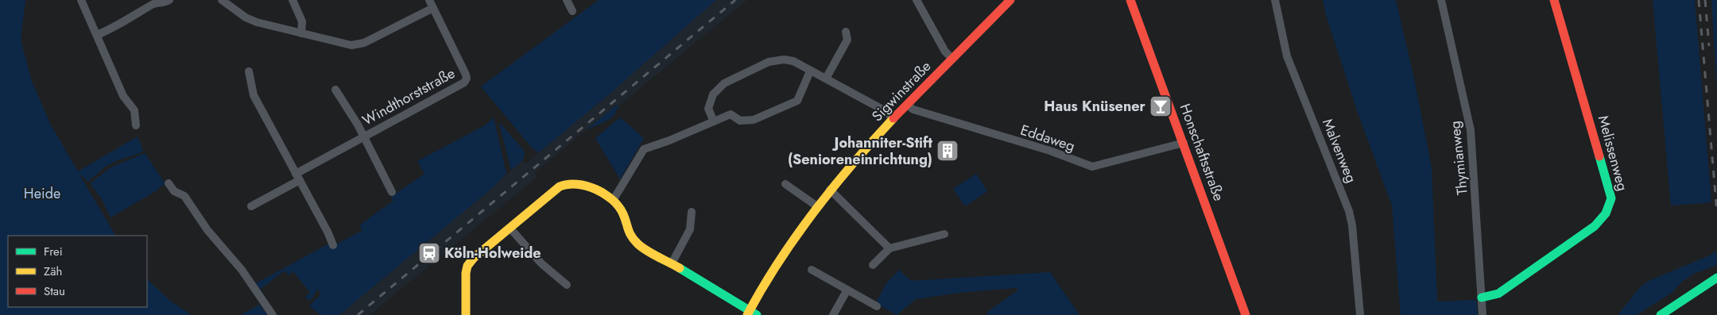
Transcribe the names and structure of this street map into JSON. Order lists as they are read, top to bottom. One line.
{"streets":{"street":["Sigwinstraße","Windthorststraße","Eddaweg","Malvenweg","Honschaftsstraße","Melissenweg","Thymianweg"]},"crossings":[["Sigwinstraße","Eddaweg"],["Eddaweg","Honschaftsstraße"],["Melissenweg","Thymianweg"]],"parks":["Heide"],"places":{"bar":["Haus Knüsener"],"building":["Johanniter-Stift (Senioreneinrichtung)"],"station":["Köln-Holweide"]},"legend":["Frei","Zäh","Stau"]}
